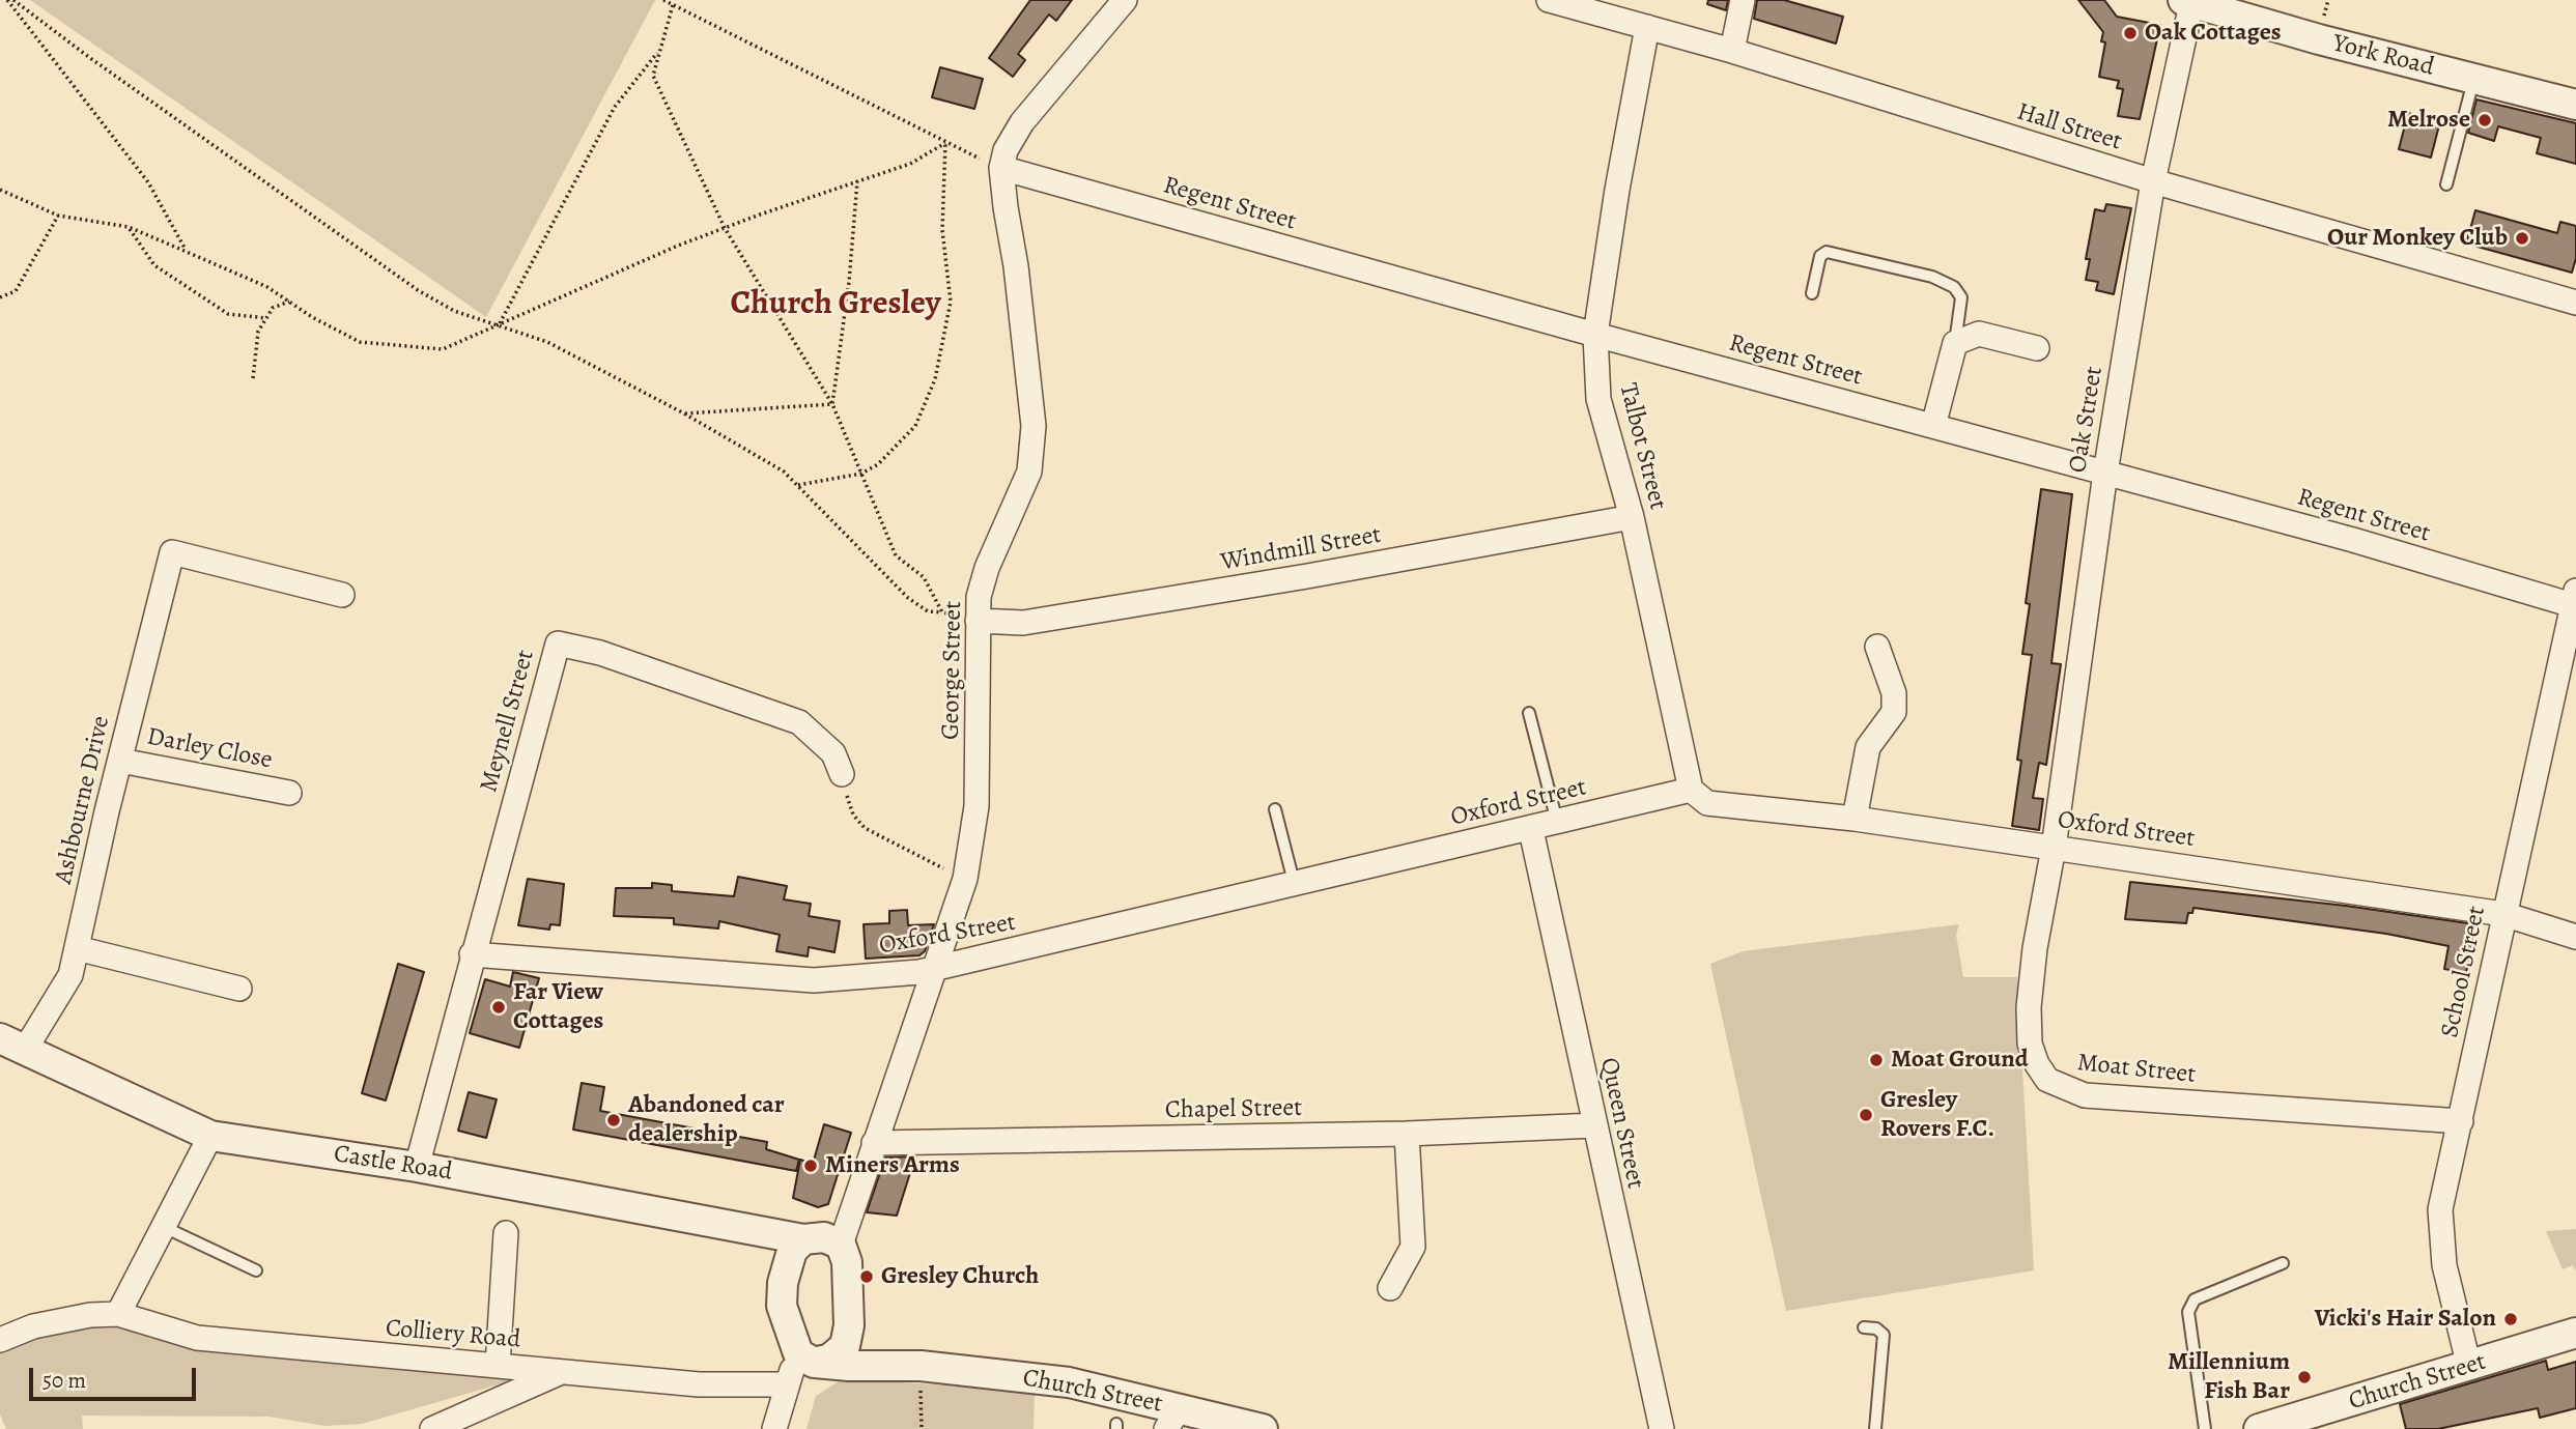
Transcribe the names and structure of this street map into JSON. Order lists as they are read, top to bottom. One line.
{"streets":{"street":["York Road","Hall Street","Regent Street","Oak Street","Talbot Street","Windmill Street","George Street","Meynell Street","Darley Close","Ashbourne Drive","Oxford Street","School Street","Moat Street","Chapel Street","Queen Street","Castle Road","Colliery Road","Church Street"]},"crossings":[["York Road","Oak Street"],["Hall Street","Oak Street"],["Hall Street","Talbot Street"],["Regent Street","Oak Street"],["Regent Street","Talbot Street"],["Regent Street","George Street"],["Regent Street","School Street"],["Oak Street","Oxford Street"],["Oak Street","Moat Street"],["Talbot Street","Windmill Street"],["Talbot Street","Oxford Street"],["Windmill Street","George Street"],["George Street","Oxford Street"],["George Street","Chapel Street"],["George Street","Castle Road"],["Meynell Street","Oxford Street"],["Meynell Street","Castle Road"],["Darley Close","Ashbourne Drive"],["Ashbourne Drive","Castle Road"],["Oxford Street","School Street"],["Oxford Street","Moat Street"],["Oxford Street","Queen Street"],["School Street","Moat Street"],["School Street","Church Street"],["Chapel Street","Queen Street"]],"districts":["Church Gresley"],"places":["Oak Cottages","Melrose","Our Monkey Club","Far View Cottages","Moat Ground","Gresley Rovers F.C.","Abandoned car dealership","Miners Arms","Gresley Church","Vicki's Hair Salon","Millennium Fish Bar"],"scale_bar":"50 m"}
